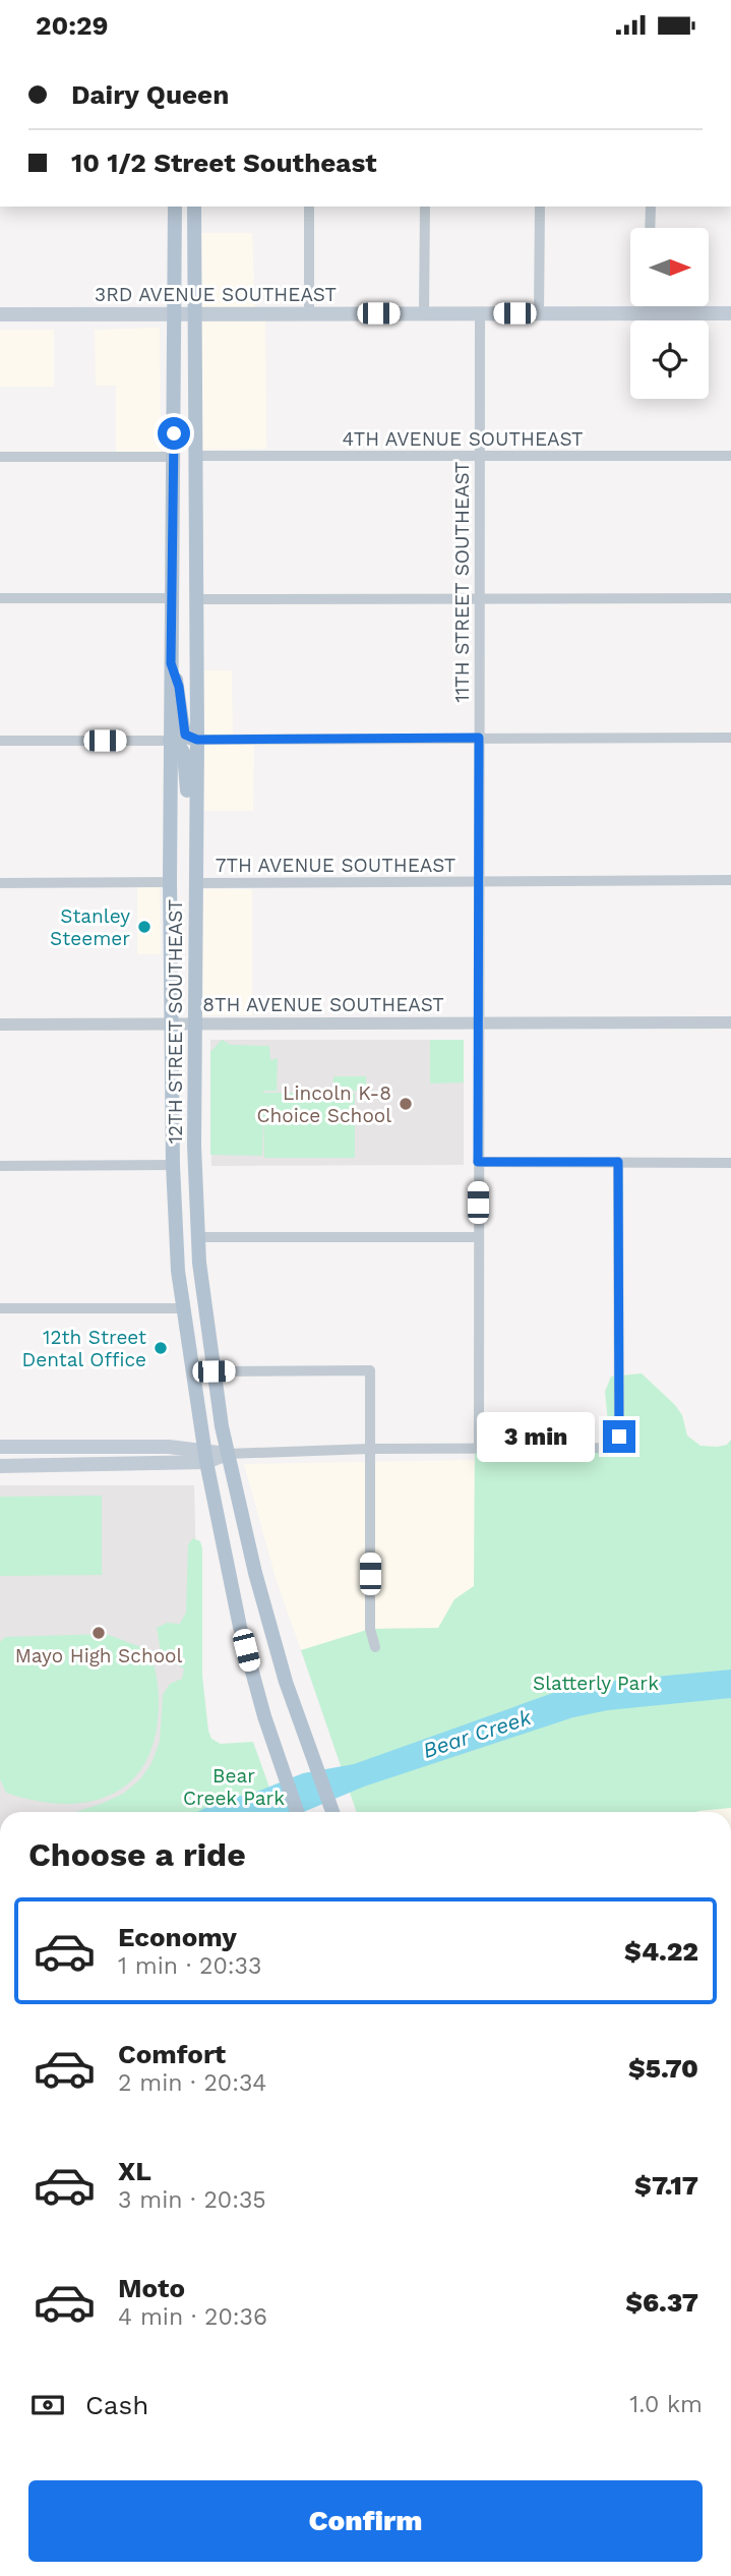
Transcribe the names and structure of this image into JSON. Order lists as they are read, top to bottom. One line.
{"streets":{"main road":["3RD AVENUE SOUTHEAST","12TH STREET SOUTHEAST"],"street":["4TH AVENUE SOUTHEAST","11TH STREET SOUTHEAST","7TH AVENUE SOUTHEAST","8TH AVENUE SOUTHEAST"]},"crossings":[["3RD AVENUE SOUTHEAST","11TH STREET SOUTHEAST"],["3RD AVENUE SOUTHEAST","12TH STREET SOUTHEAST"],["4TH AVENUE SOUTHEAST","11TH STREET SOUTHEAST"],["4TH AVENUE SOUTHEAST","12TH STREET SOUTHEAST"],["11TH STREET SOUTHEAST","7TH AVENUE SOUTHEAST"],["11TH STREET SOUTHEAST","8TH AVENUE SOUTHEAST"],["7TH AVENUE SOUTHEAST","12TH STREET SOUTHEAST"],["8TH AVENUE SOUTHEAST","12TH STREET SOUTHEAST"]],"water":["Bear Creek"],"parks":["Slatterly Park","Bear Creek Park"],"places":["Stanley Steemer","Lincoln K-8 Choice School","12th Street Dental Office","Mayo High School"],"north":"right","page":{"status":"20:29","banner":["Dairy Queen","10 1/2 Street Southeast"],"bubble":"3 min","heading":"Choose a ride","list":[{"name":"Economy","note":"1 min · 20:33","value":"$4.22"},{"name":"Comfort","note":"2 min · 20:34","value":"$5.70"},{"name":"XL","note":"3 min · 20:35","value":"$7.17"},{"name":"Moto","note":"4 min · 20:36","value":"$6.37"}],"pay":["Cash","1.0 km"],"buttons":"Confirm"}}
